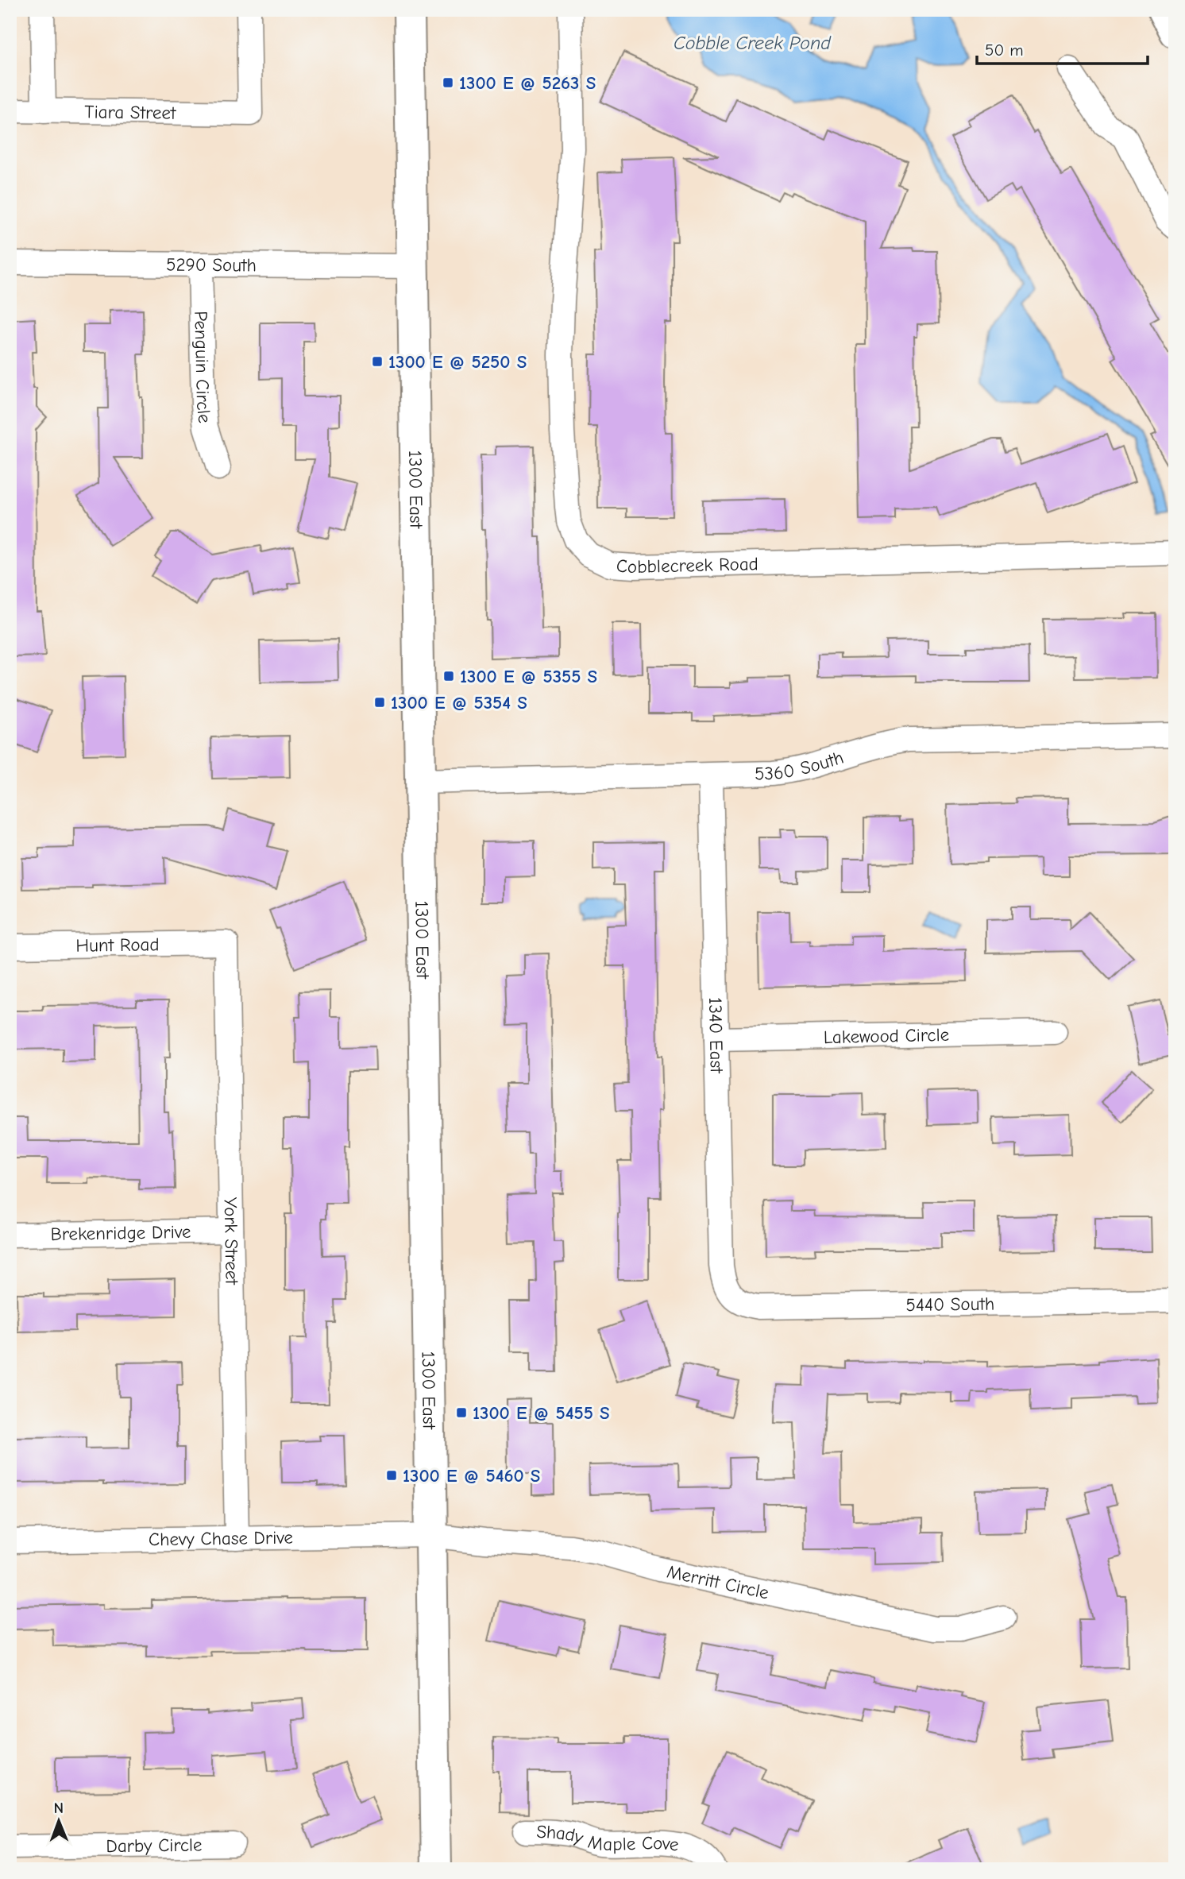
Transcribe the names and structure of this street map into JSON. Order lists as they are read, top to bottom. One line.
{"streets":{"main road":["1300 East"],"street":["Tiara Street","5290 South","Penguin Circle","Cobblecreek Road","5360 South","Hunt Road","1340 East","Lakewood Circle","Brekenridge Drive","York Street","5440 South","Chevy Chase Drive","Merritt Circle","Shady Maple Cove","Darby Circle"]},"crossings":[["5290 South","Penguin Circle"],["5290 South","1300 East"],["1300 East","5360 South"],["1300 East","Chevy Chase Drive"],["1300 East","Merritt Circle"],["5360 South","1340 East"],["Hunt Road","York Street"],["1340 East","Lakewood Circle"],["1340 East","5440 South"],["Brekenridge Drive","York Street"],["York Street","Chevy Chase Drive"],["Chevy Chase Drive","Merritt Circle"]],"water":["Cobble Creek Pond"],"places":{"transit":["1300 E @ 5263 S","1300 E @ 5250 S","1300 E @ 5355 S","1300 E @ 5354 S","1300 E @ 5455 S","1300 E @ 5460 S"]},"scale_bar":"50 m","north":"top"}
